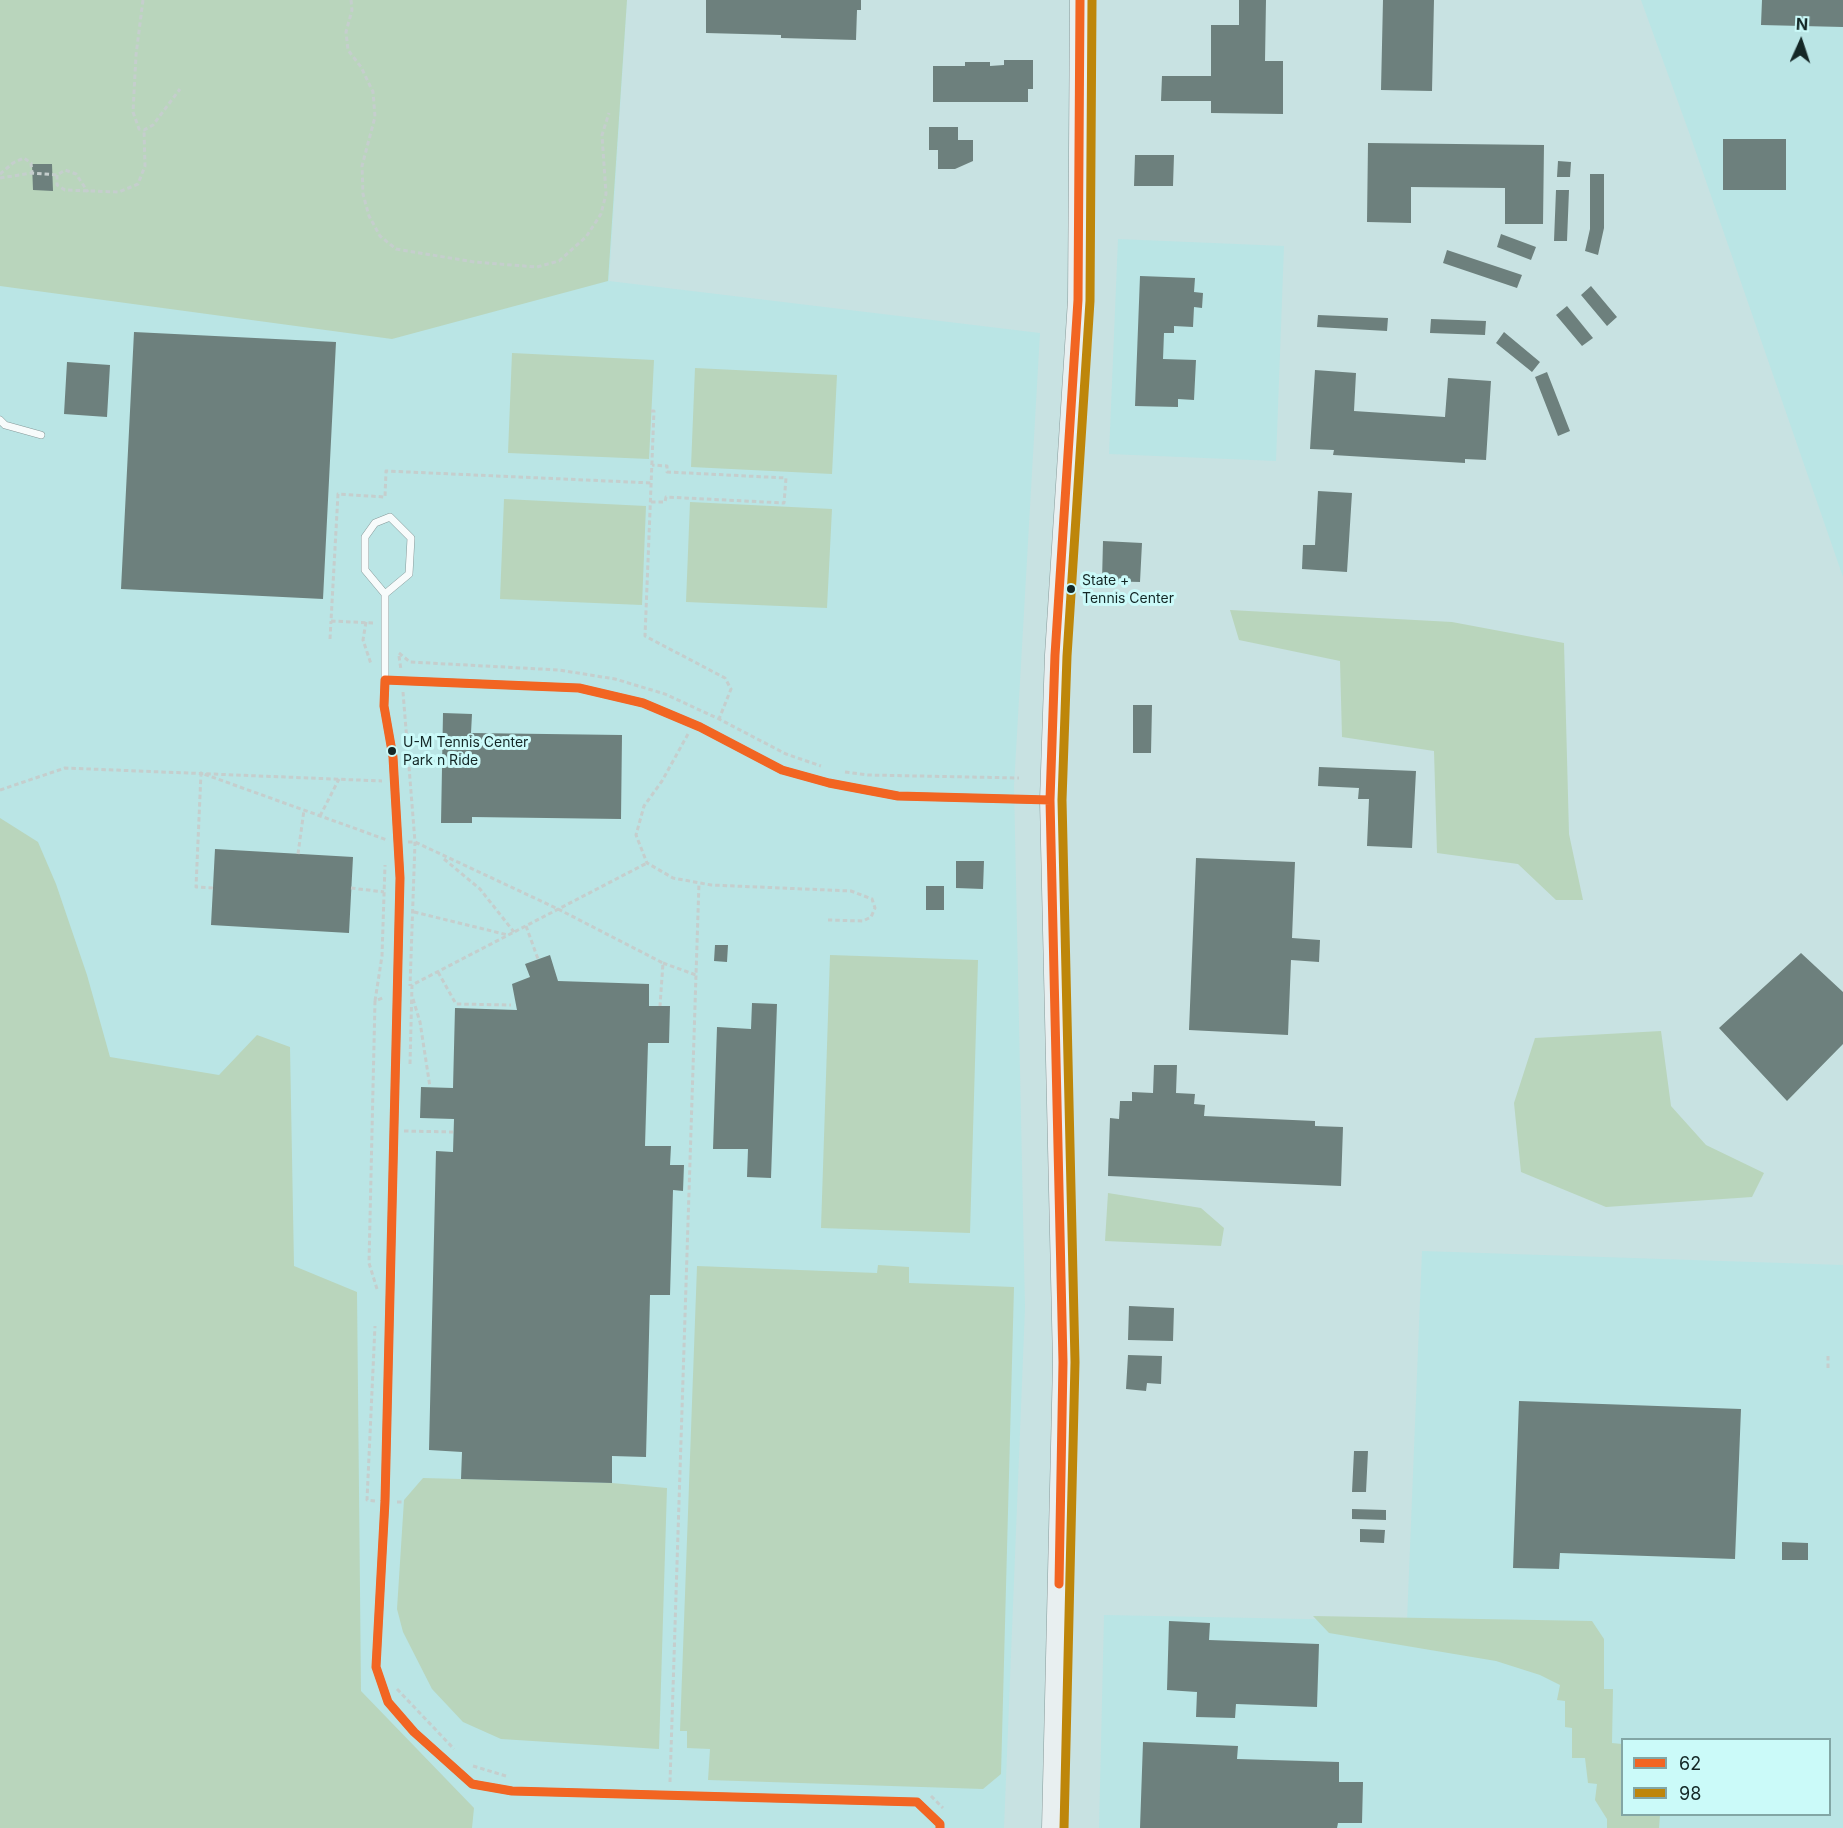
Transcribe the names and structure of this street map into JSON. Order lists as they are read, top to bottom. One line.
{"places":["State + Tennis Center","U-M Tennis Center Park n Ride"],"lines":["transit line 62","transit line 98"],"legend":["62","98"],"north":"top"}
